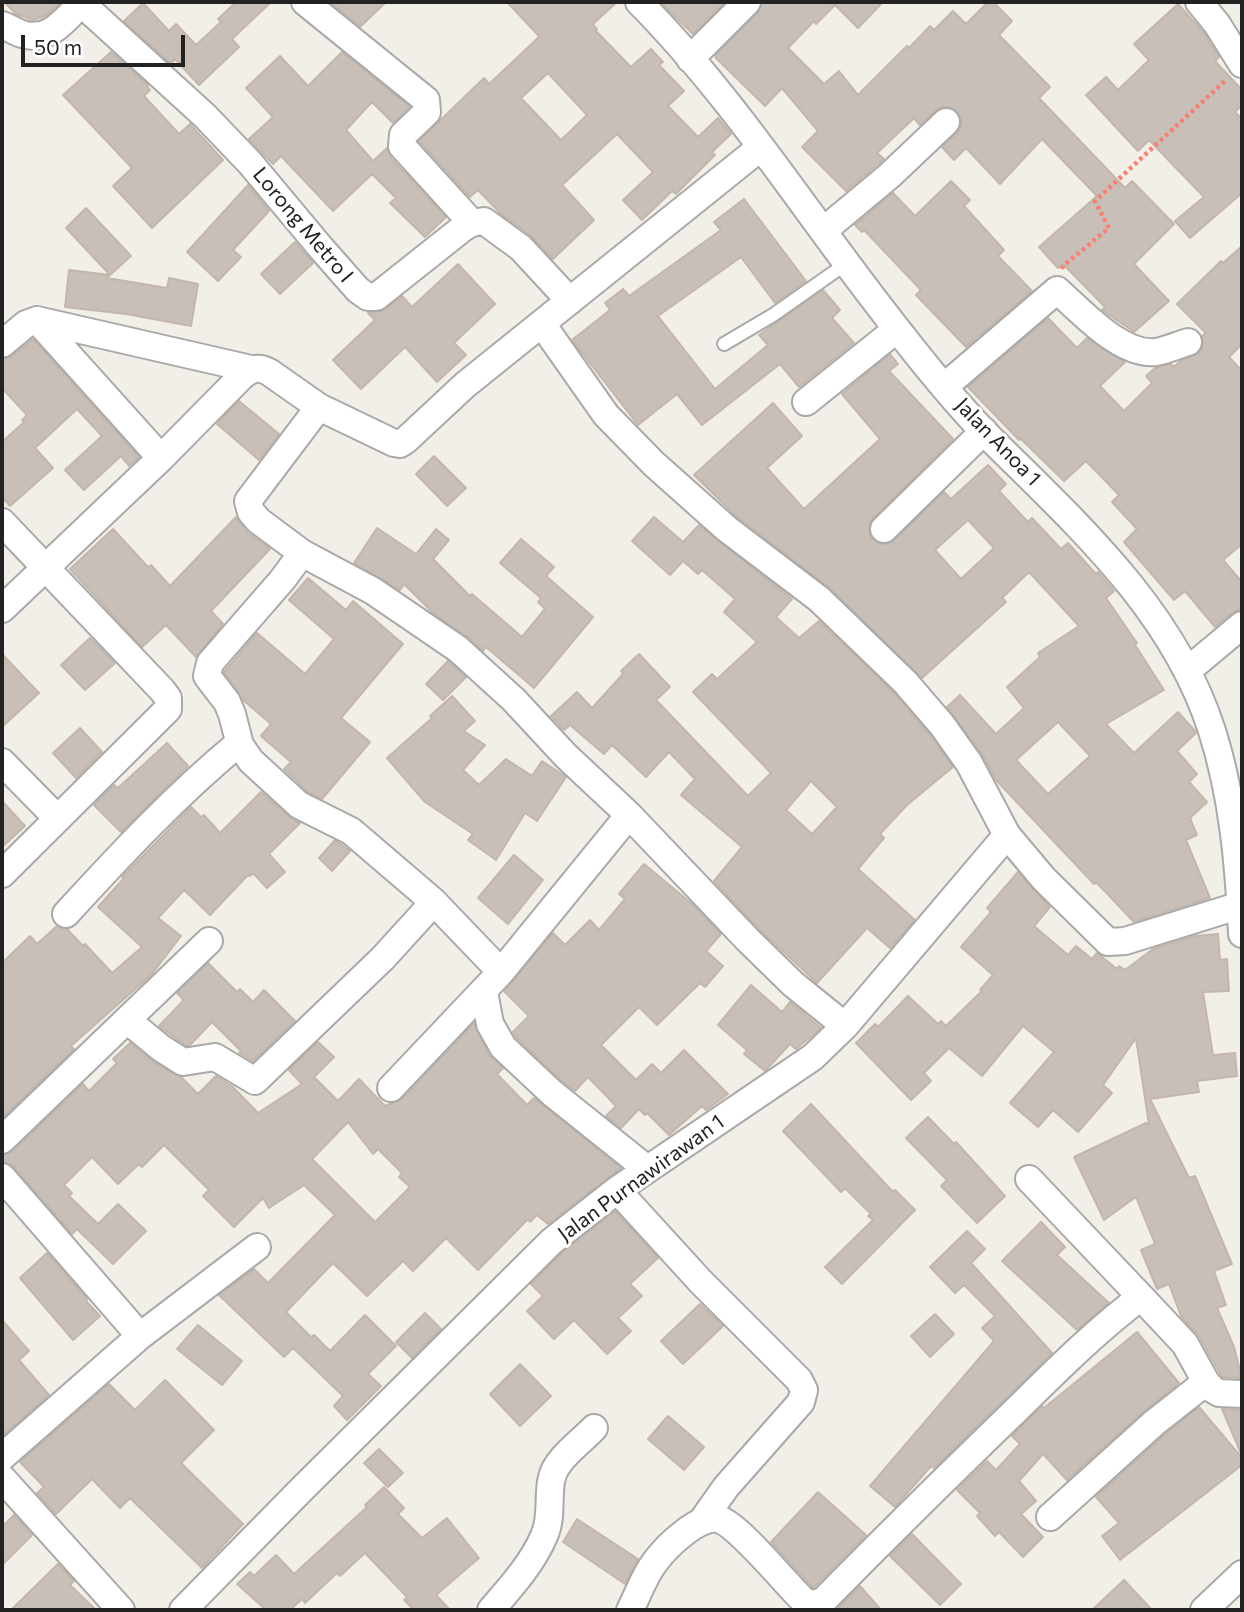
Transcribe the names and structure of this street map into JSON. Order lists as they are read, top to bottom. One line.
{"streets":{"street":["Lorong Metro I","Jalan Anoa 1","Jalan Purnawirawan 1"]},"scale_bar":"50 m"}
